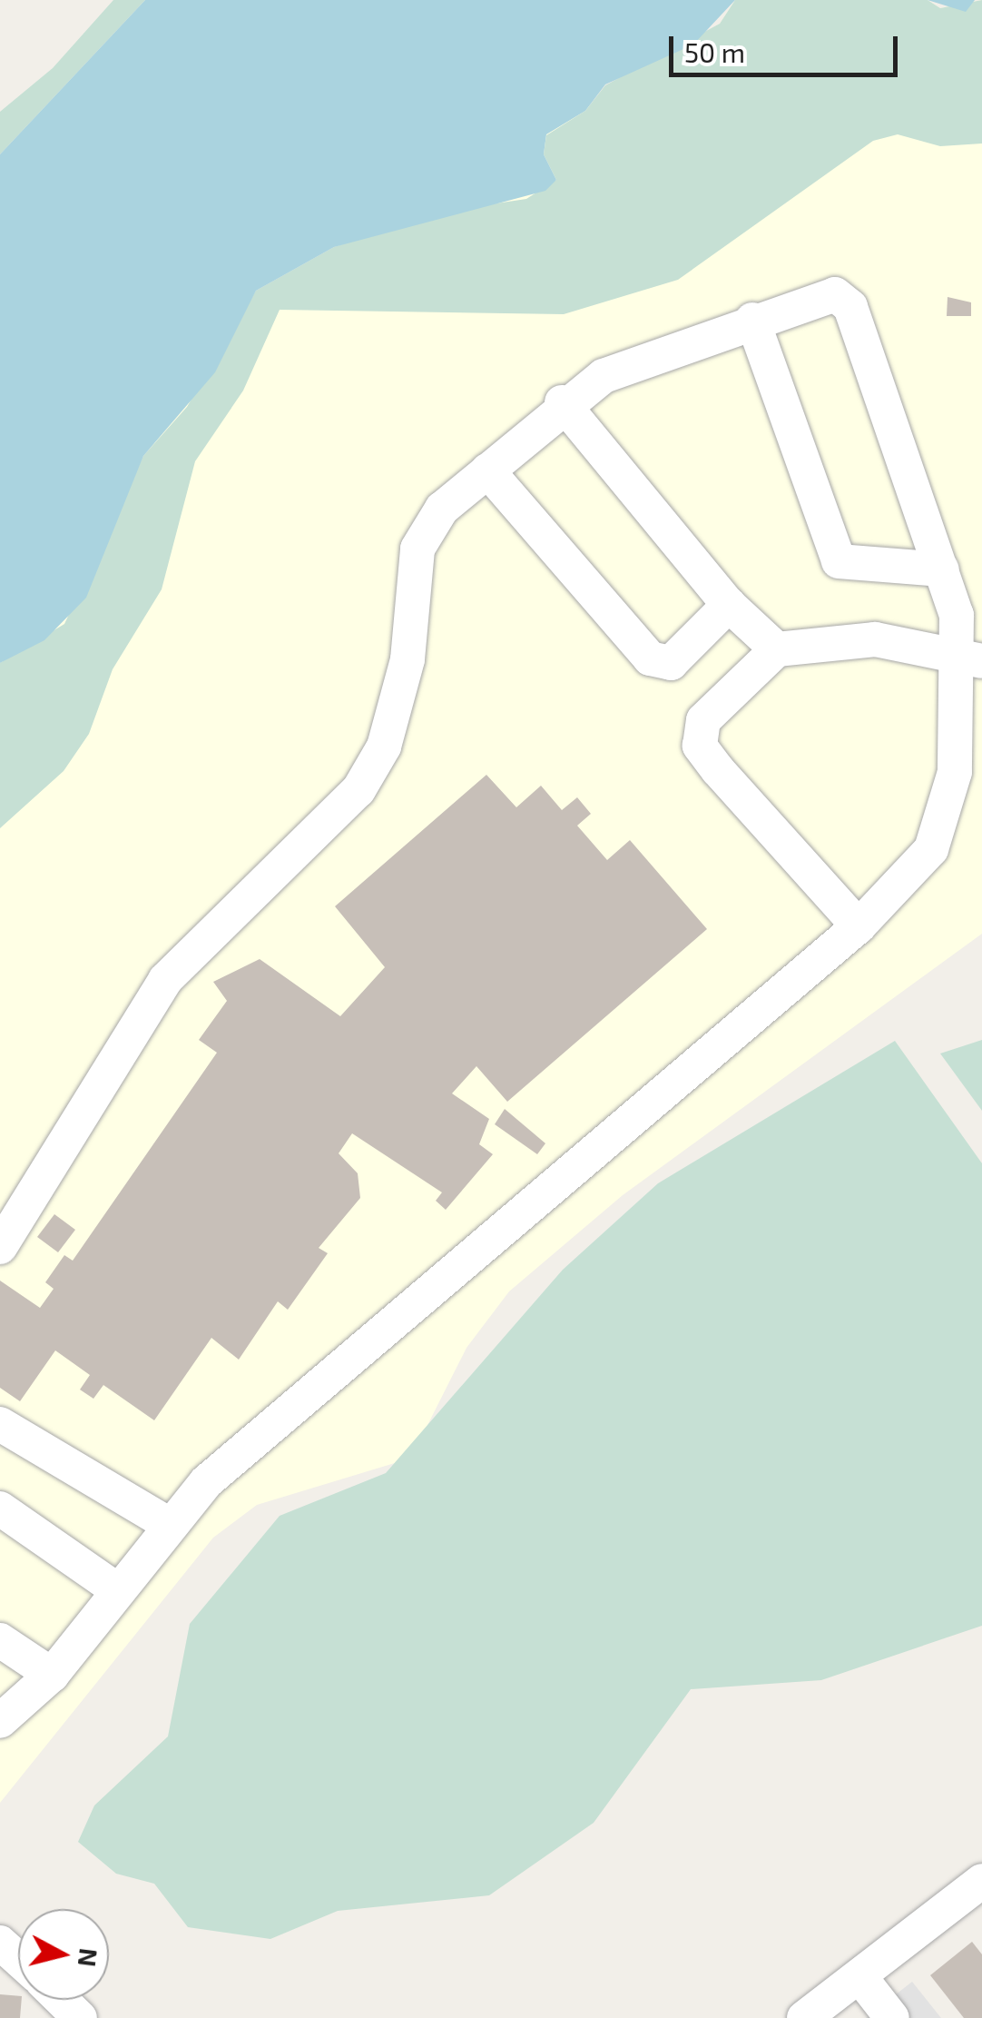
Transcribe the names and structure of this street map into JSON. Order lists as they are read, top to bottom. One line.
{"scale_bar":"50 m","north":"right"}
